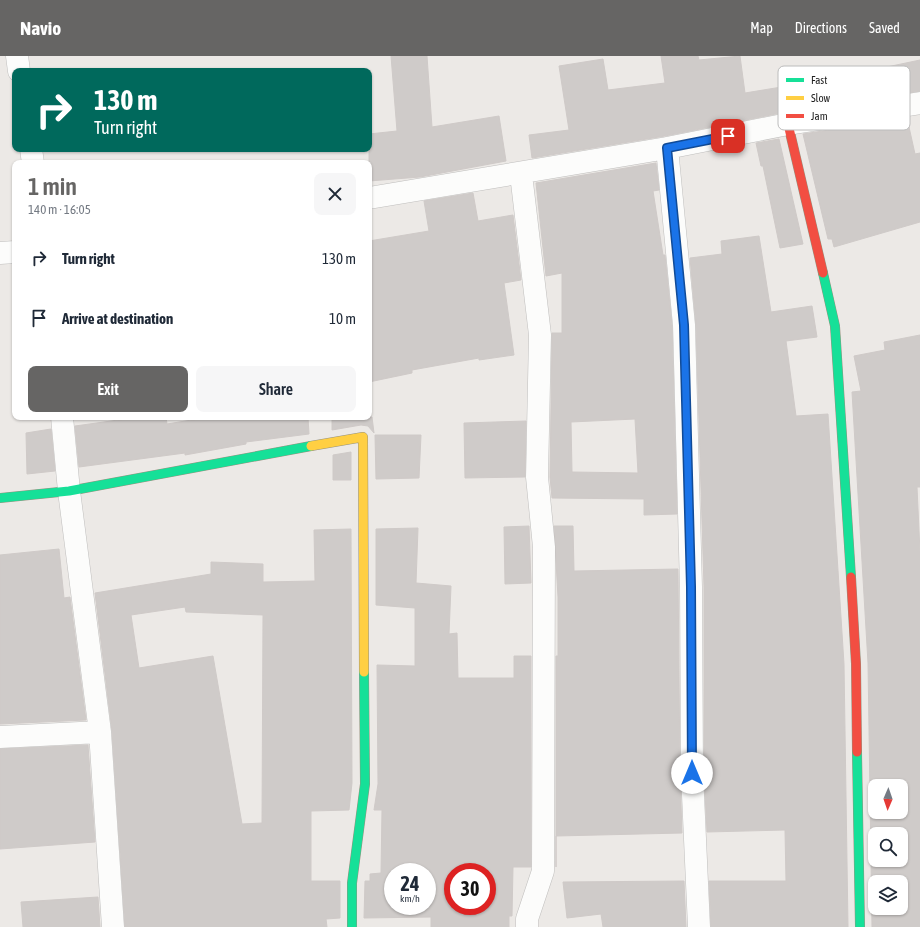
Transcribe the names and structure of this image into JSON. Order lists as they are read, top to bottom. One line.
{"legend":["Fast","Slow","Jam"],"north":"bottom","page":{"header":"Navio","nav":["Map","Directions","Saved"],"turn":["130 m","Turn right"],"heading":["1 min","140 m · 16:05"],"list":[{"name":"Turn right","value":"130 m"},{"name":"Arrive at destination","value":"10 m"}],"buttons":["Exit","Share"],"speed":"24 km/h","limit":"30"}}
